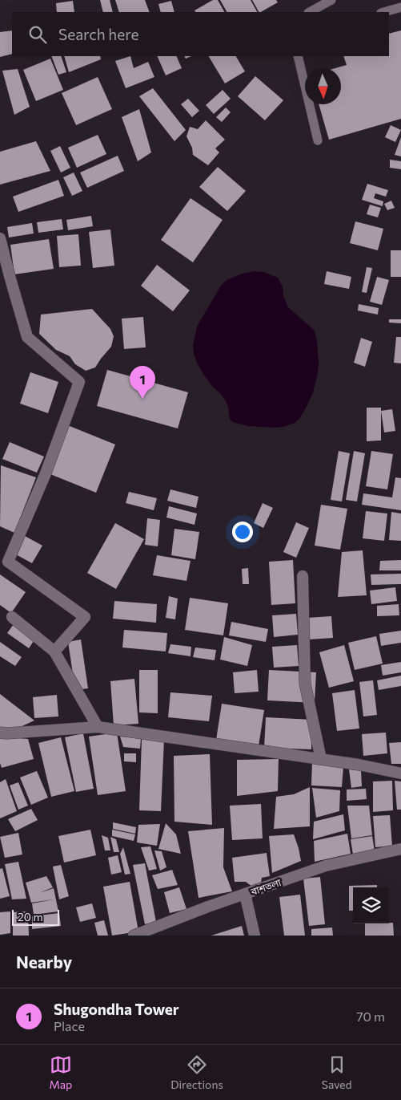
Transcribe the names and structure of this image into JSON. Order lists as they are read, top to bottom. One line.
{"streets":{"street":["বাশতলা"]},"scale_bar":"20 m","north":"bottom","page":{"search":"Search here","pins":"1","scale":"20 m","heading":"Nearby","list":[{"mark":"1","name":"Shugondha Tower","note":"Place","value":"70 m"}],"nav":["Map","Directions","Saved"]}}
